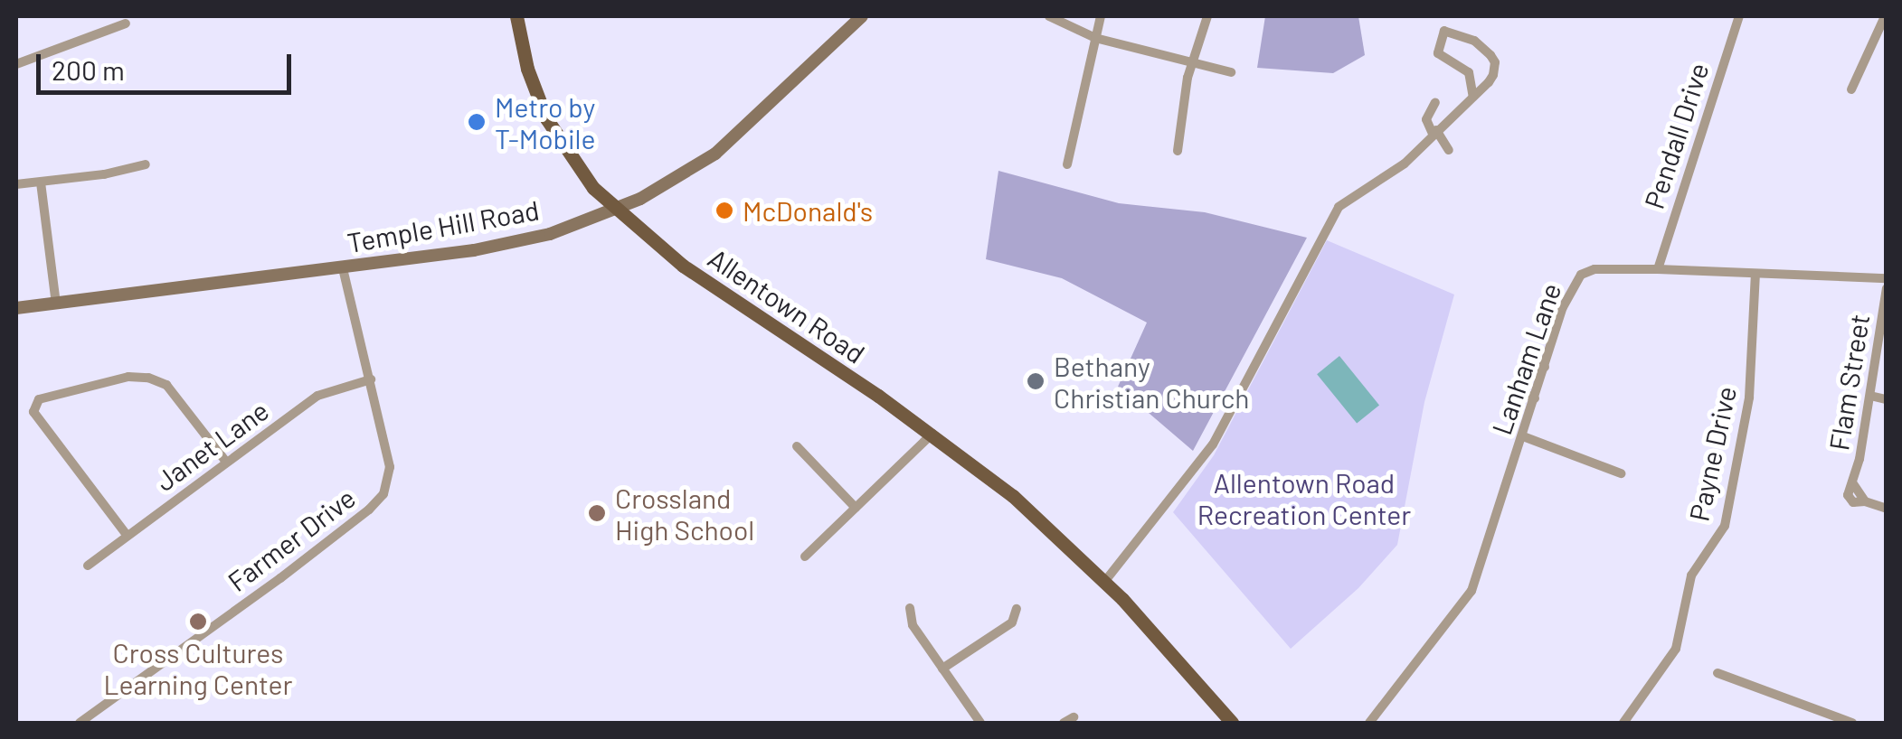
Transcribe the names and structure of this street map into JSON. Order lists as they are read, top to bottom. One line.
{"streets":{"main road":["Temple Hill Road","Allentown Road"],"street":["Pendall Drive","Lanham Lane","Flam Street","Janet Lane","Payne Drive","Farmer Drive"]},"crossings":[["Pendall Drive","Lanham Lane"],["Temple Hill Road","Allentown Road"],["Temple Hill Road","Farmer Drive"],["Lanham Lane","Payne Drive"],["Janet Lane","Farmer Drive"]],"parks":["Allentown Road Recreation Center"],"places":["Metro by T-Mobile","McDonald's","Bethany Christian Church","Crossland High School","Cross Cultures Learning Center"],"scale_bar":"200 m"}
